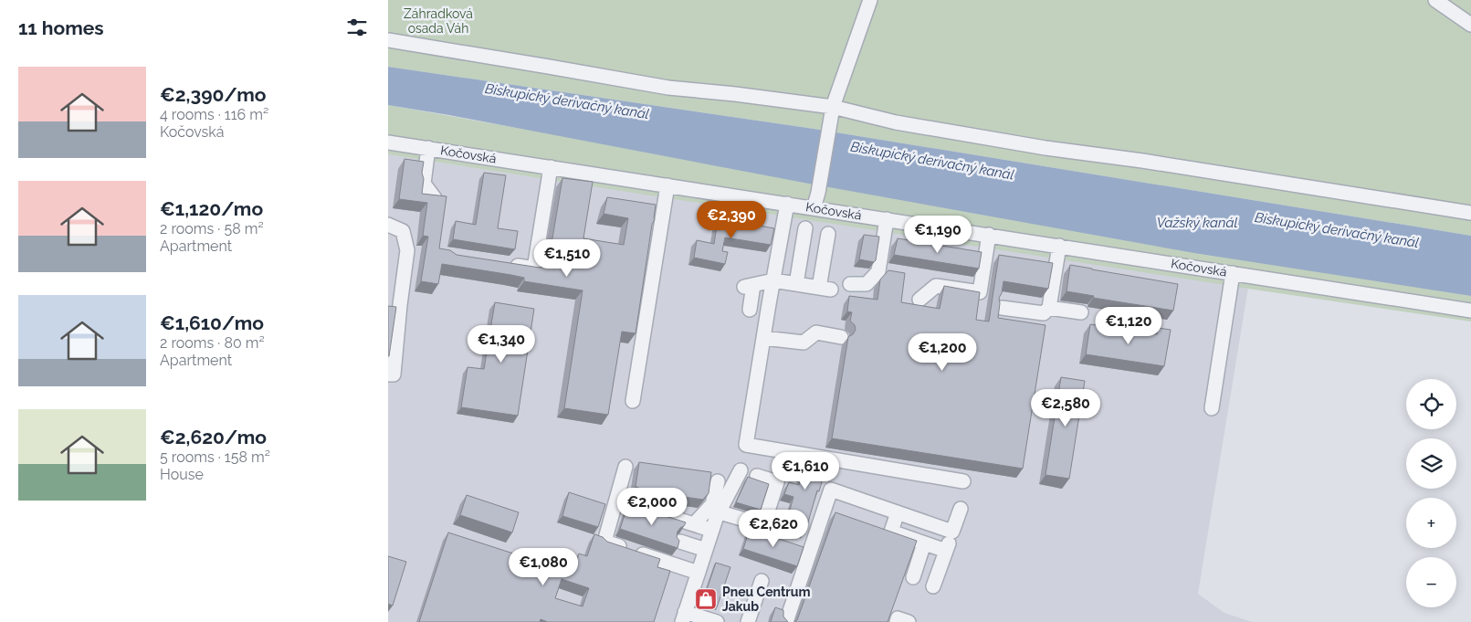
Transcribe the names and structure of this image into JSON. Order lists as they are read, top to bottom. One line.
{"streets":{"street":["Kočovská"]},"water":["Biskupický derivačný kanál","Važský kanál"],"parks":["Záhradková osada Váh"],"places":{"shop":["Pneu Centrum Jakub"]},"page":{"heading":"11 homes","list":[{"name":"€2,390/mo","note":"4 rooms · 116 m² · Kočovská"},{"name":"€1,120/mo","note":"2 rooms · 58 m² · Apartment"},{"name":"€1,610/mo","note":"2 rooms · 80 m² · Apartment"},{"name":"€2,620/mo","note":"5 rooms · 158 m² · House"}],"price":["€2,390","€1,190","€1,510","€1,120","€1,340","€1,200","€2,580","€1,610","€2,000","€2,620","€1,080"],"map_buttons":["+","−"]}}
